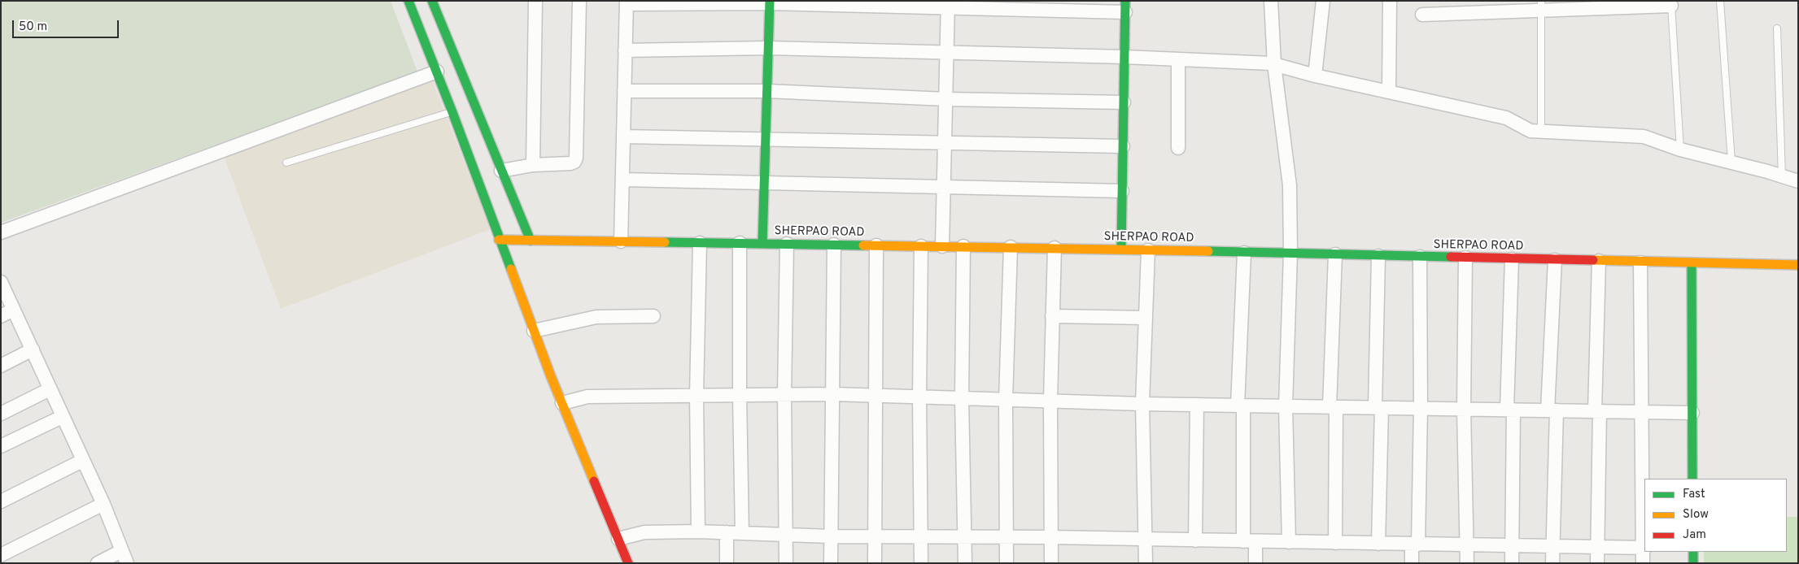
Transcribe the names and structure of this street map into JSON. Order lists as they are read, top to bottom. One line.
{"streets":{"street":["SHERPAO ROAD"]},"legend":["Fast","Slow","Jam"],"scale_bar":"50 m"}
